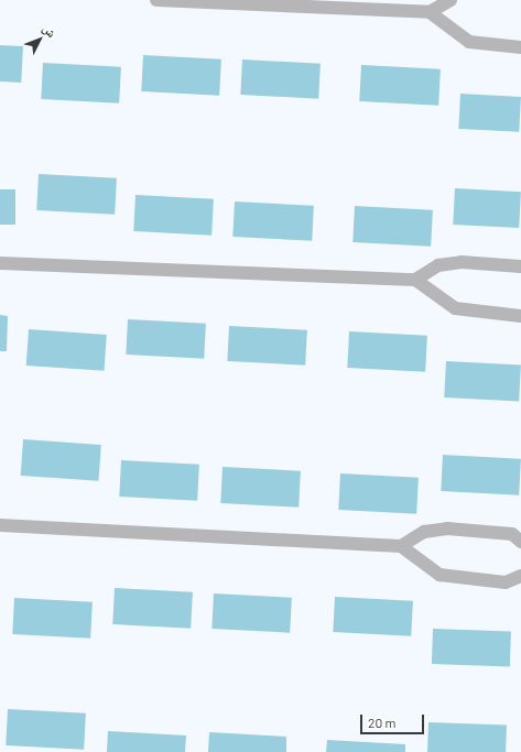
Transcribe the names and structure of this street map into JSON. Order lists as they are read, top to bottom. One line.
{"scale_bar":"20 m","north":"top right"}
